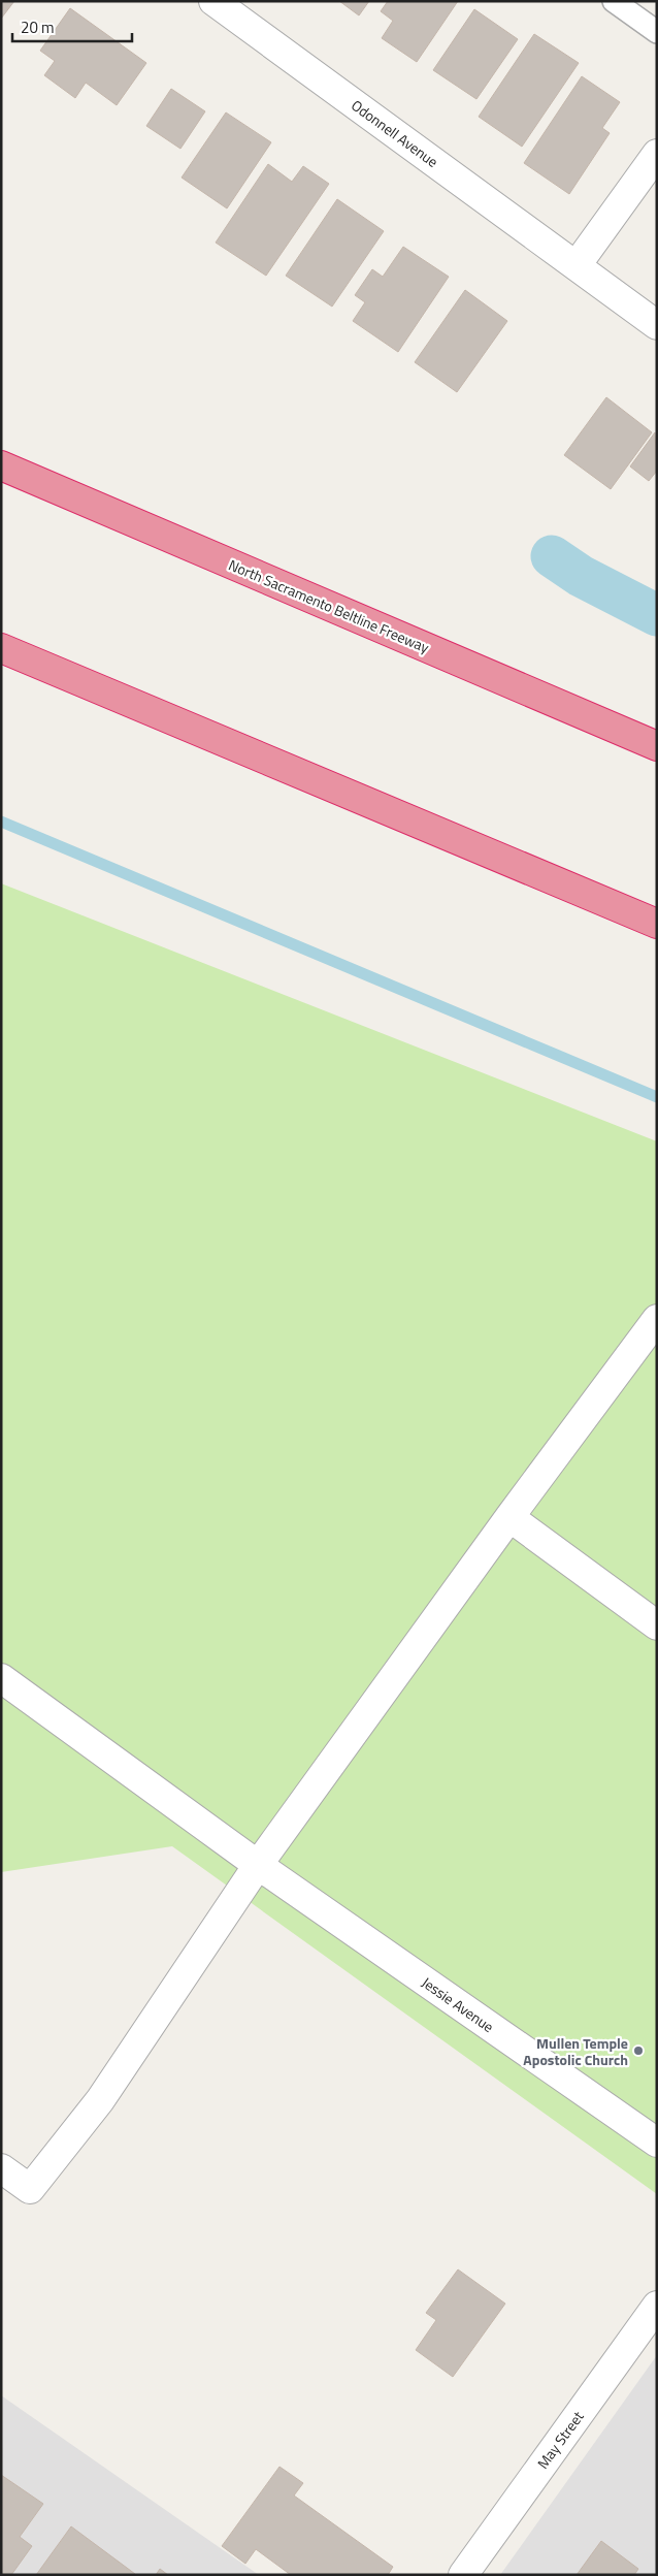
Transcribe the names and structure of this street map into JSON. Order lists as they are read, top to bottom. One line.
{"streets":{"highway":["North Sacramento Beltline Freeway"],"street":["Odonnell Avenue","Jessie Avenue","May Street"]},"places":["Mullen Temple Apostolic Church"],"scale_bar":"20 m"}
